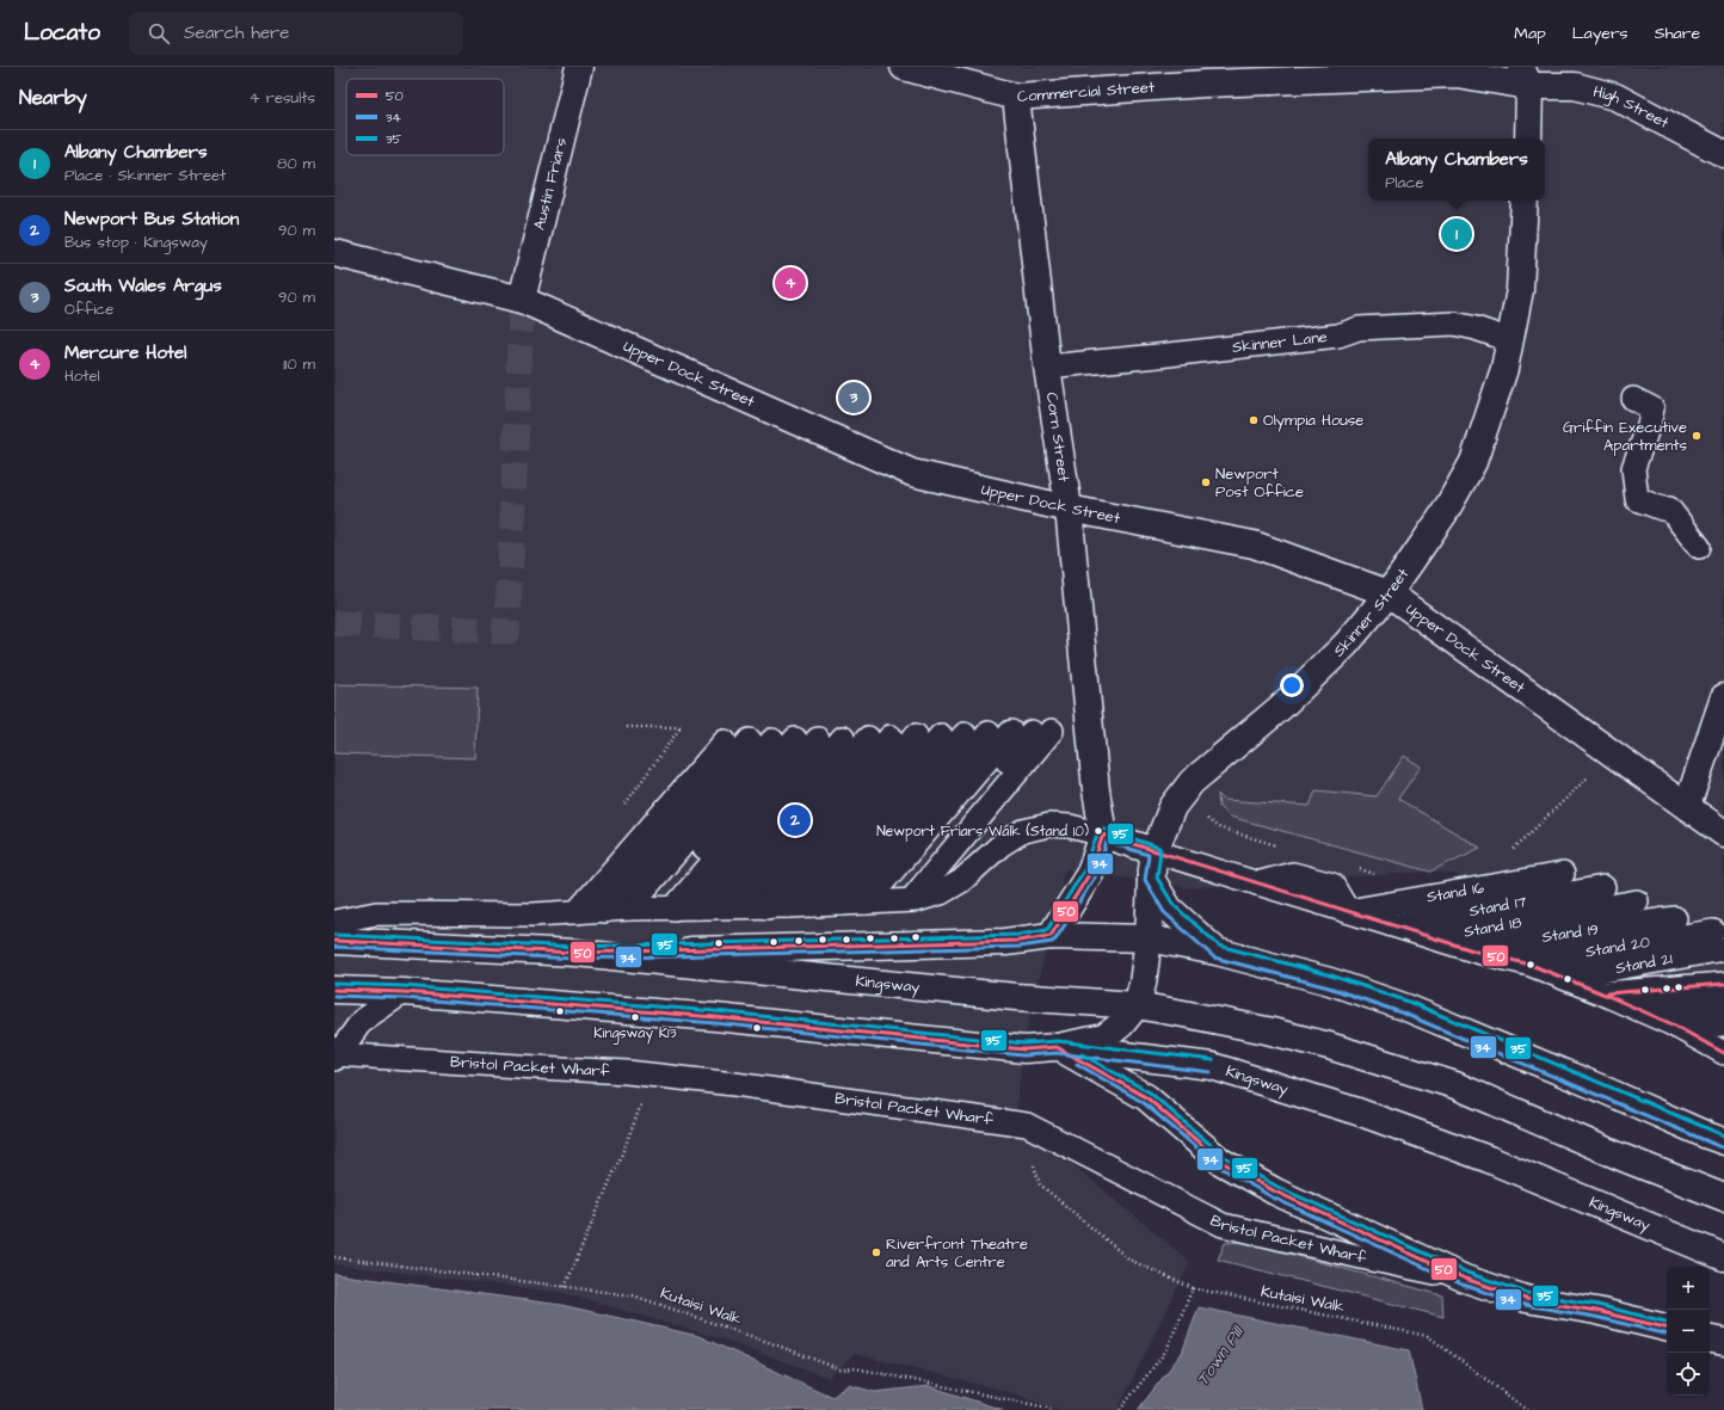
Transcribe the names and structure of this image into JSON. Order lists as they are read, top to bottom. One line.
{"streets":{"street":["Commercial Street","High Street","Austin Friars","Upper Dock Street","Corn Street","Skinner Street","Kingsway"],"lane":["Skinner Lane","Stand 16","Stand 17","Stand 18","Stand 19","Stand 20","Stand 21","Bristol Packet Wharf"],"path":["Kutaisi Walk"]},"crossings":[["Commercial Street","High Street"],["Commercial Street","Corn Street"],["Austin Friars","Upper Dock Street"],["Skinner Lane","Corn Street"],["Skinner Lane","Skinner Street"],["Upper Dock Street","Corn Street"],["Upper Dock Street","Skinner Street"],["Skinner Street","Kingsway"],["Stand 20","Stand 21"]],"water":["Town Pill"],"places":["Olympia House","Griffin Executive Apartments","Newport Post Office","Newport Friars Walk (Stand 10)","Kingsway K13","Riverfront Theatre and Arts Centre"],"lines":["transit line 35","transit line 50","transit line 34"],"legend":["50","34","35"],"page":{"header":"Locato","search":"Search here","nav":["Map","Layers","Share"],"heading":["Nearby","4 results"],"list":[{"mark":"1","name":"Albany Chambers","note":"Place · Skinner Street","value":"80 m"},{"mark":"2","name":"Newport Bus Station","note":"Bus stop · Kingsway","value":"90 m"},{"mark":"3","name":"South Wales Argus","note":"Office","value":"90 m"},{"mark":"4","name":"Mercure Hotel","note":"Hotel","value":"110 m"}],"popup":["Albany Chambers","Place"],"pins":["1","4","3","2"],"map_buttons":["+","−"]}}
